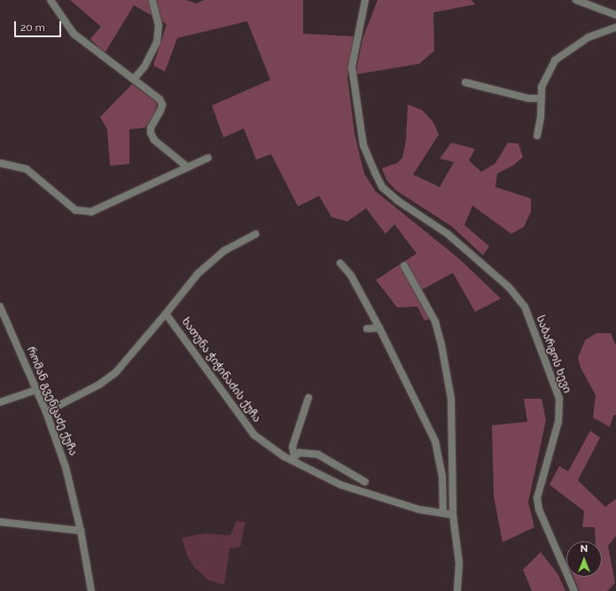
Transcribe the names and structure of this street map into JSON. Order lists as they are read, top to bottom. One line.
{"streets":{"street":["საბარგოს ხევი","ხათუნა ჭიჭინაძის ქუჩა","რომან გვენცაძე ქუჩა"]},"scale_bar":"20 m","north":"top"}
